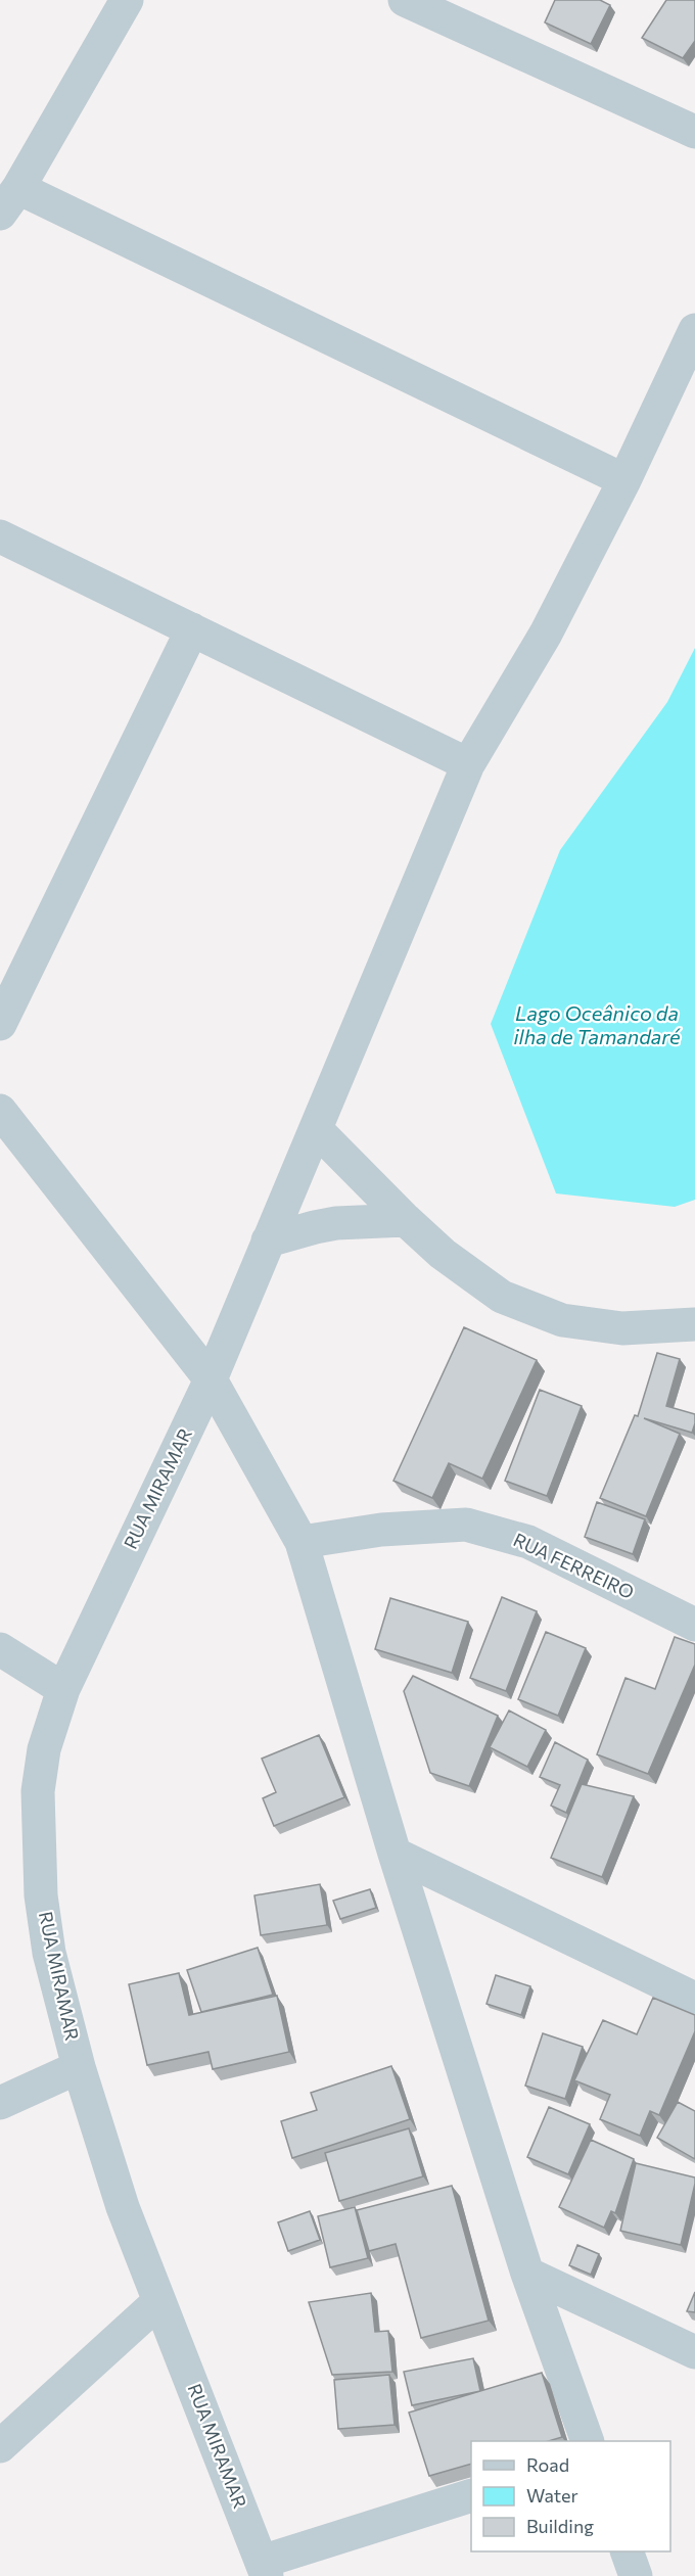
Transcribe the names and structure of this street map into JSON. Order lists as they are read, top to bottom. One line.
{"streets":{"street":["RUA MIRAMAR","RUA FERREIRO"]},"water":["Lago Oceânico da ilha de Tamandaré"],"legend":["Road","Water","Building"]}
